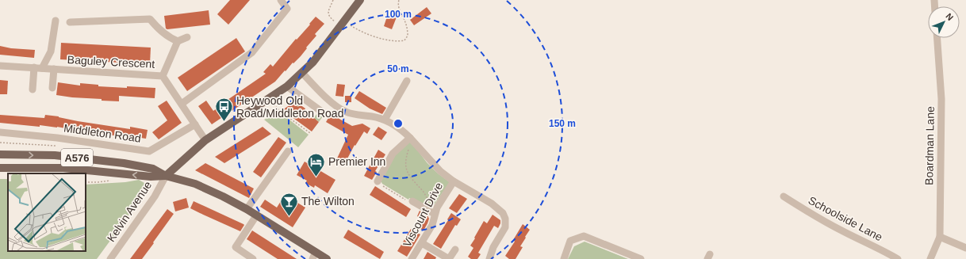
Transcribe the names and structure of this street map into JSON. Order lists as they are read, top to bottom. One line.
{"streets":{"main road":["A576"],"street":["Baguley Crescent","Middleton Road","Boardman Lane","Kelvin Avenue","Viscount Drive","Schoolside Lane"]},"crossings":[["Baguley Crescent","Middleton Road"],["A576","Kelvin Avenue"]],"places":{"bus stop":["Heywood Old Road/Middleton Road"],"hotel":["Premier Inn"],"bar":["The Wilton"]},"north":"top right","rings":["100 m","50 m","150 m"]}
